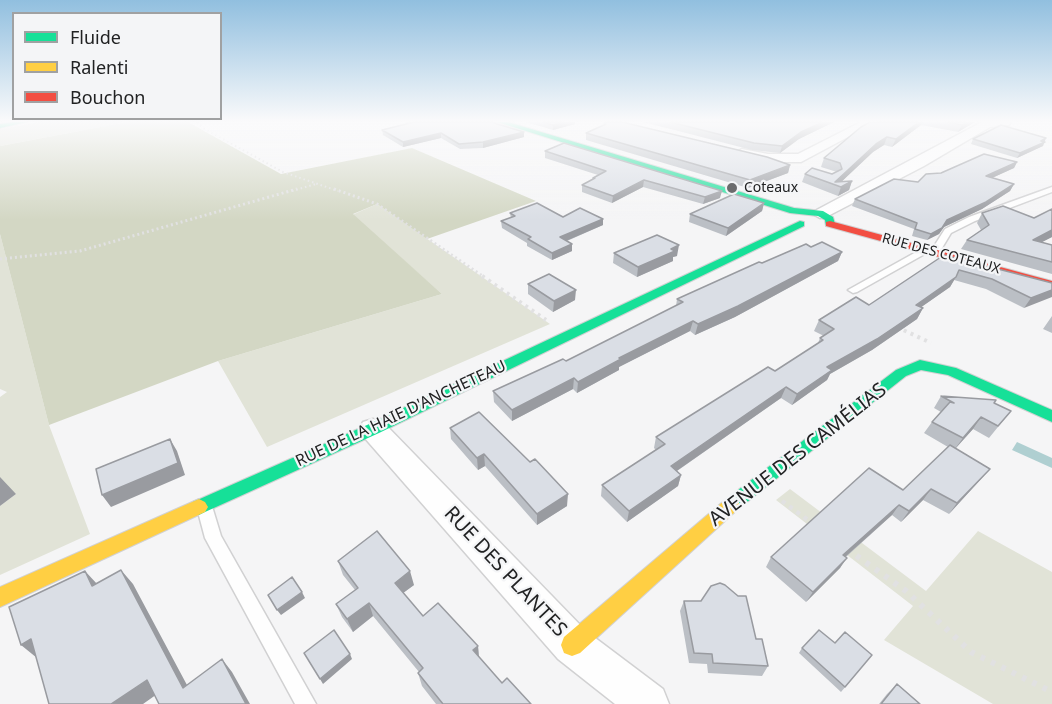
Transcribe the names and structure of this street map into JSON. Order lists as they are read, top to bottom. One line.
{"streets":{"street":["RUE DES COTEAUX","RUE DE LA HAIE D'ANCHETEAU","AVENUE DES CAMÉLIAS","RUE DES PLANTES"]},"crossings":[["RUE DE LA HAIE D'ANCHETEAU","RUE DES PLANTES"],["AVENUE DES CAMÉLIAS","RUE DES PLANTES"]],"places":["Coteaux"],"legend":["Fluide","Ralenti","Bouchon"]}
